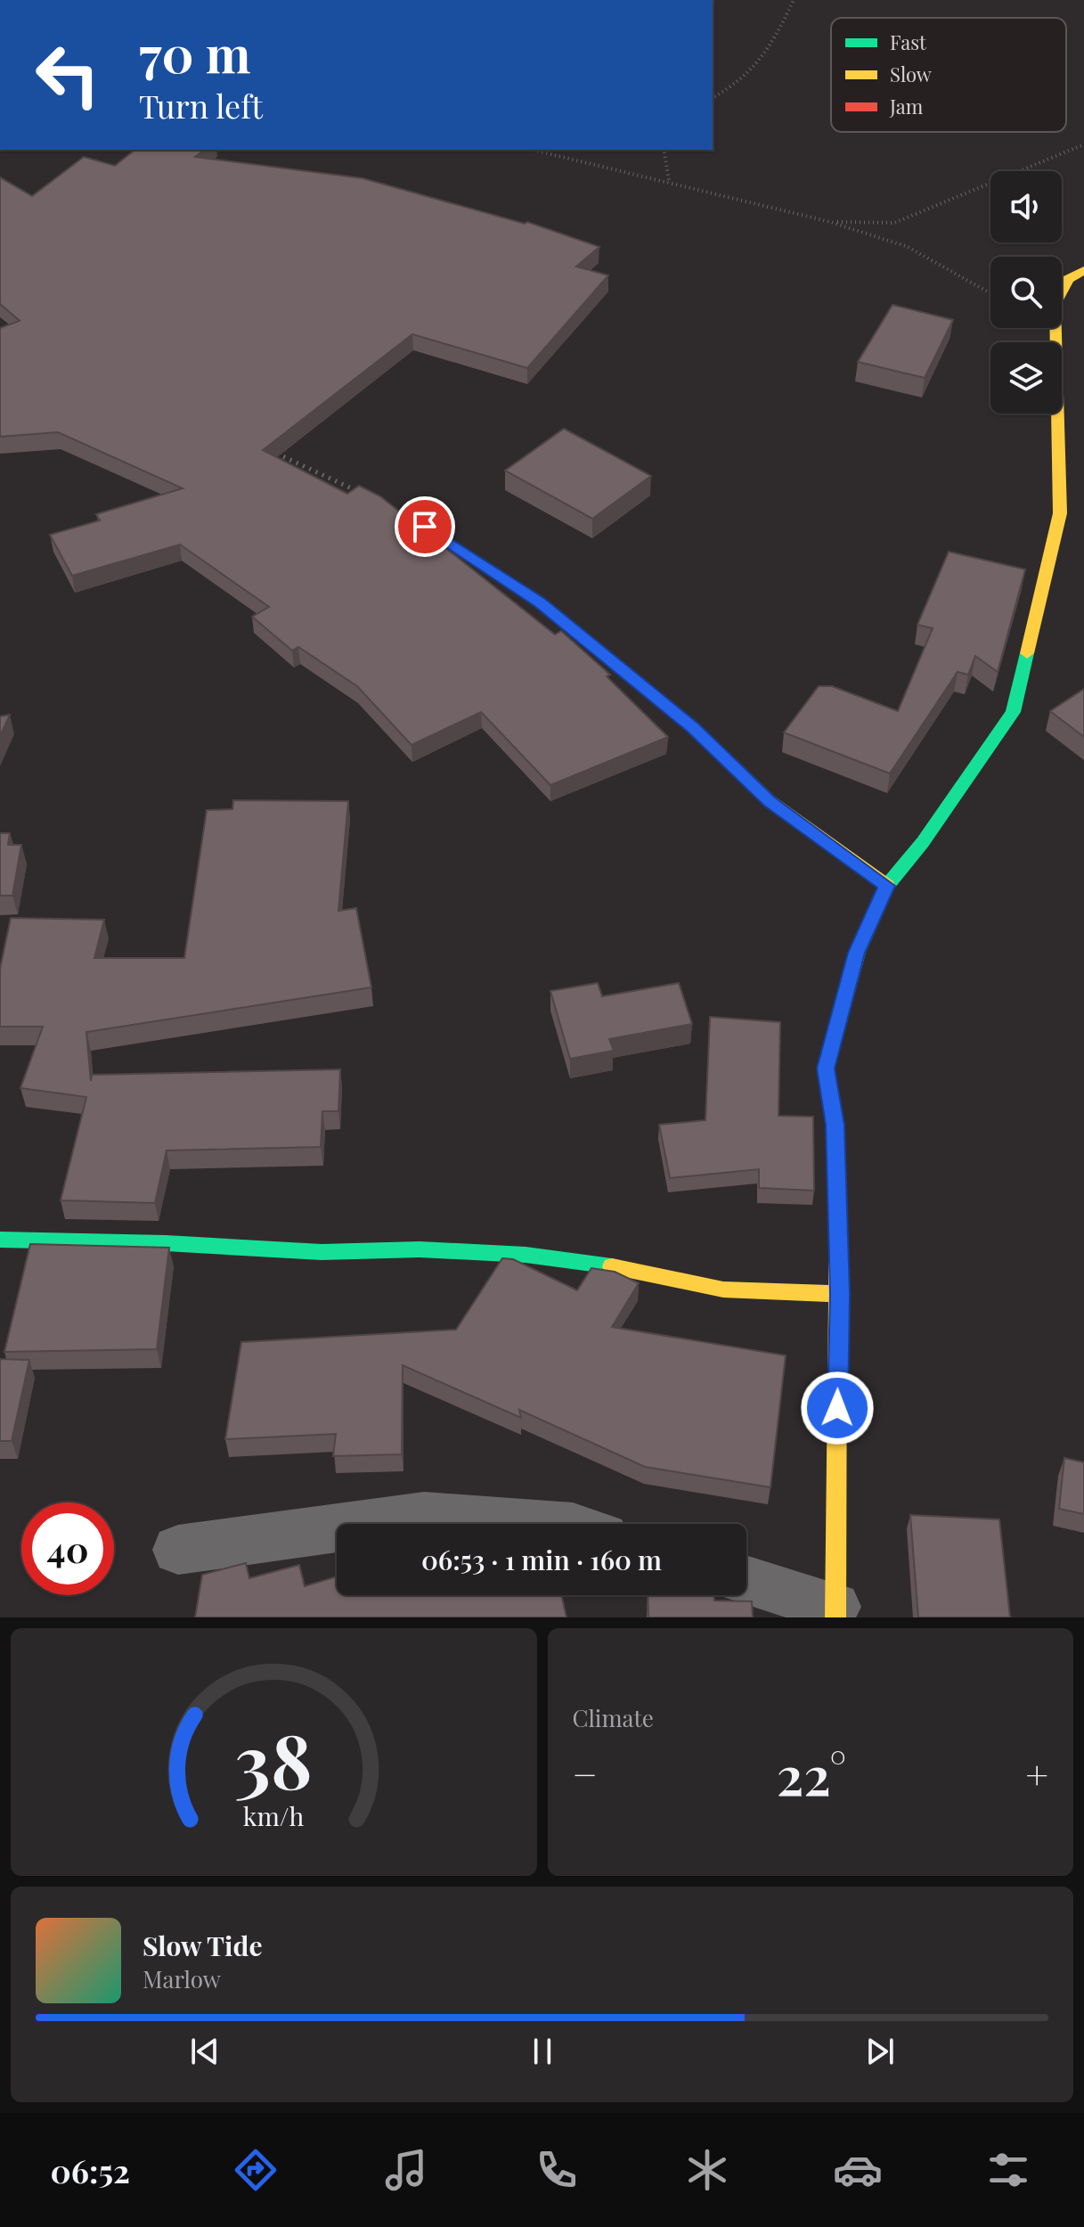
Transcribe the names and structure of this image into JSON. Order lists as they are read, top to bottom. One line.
{"legend":["Fast","Slow","Jam"],"page":{"turn":["70 m","Turn left"],"limit":"40","trip":"06:53 · 1 min · 160 m","tile":"Climate","heat":["−","22°","+"],"song":["Slow Tide","Marlow"],"tabs":"06:52","gauge":["38","km/h"]}}
